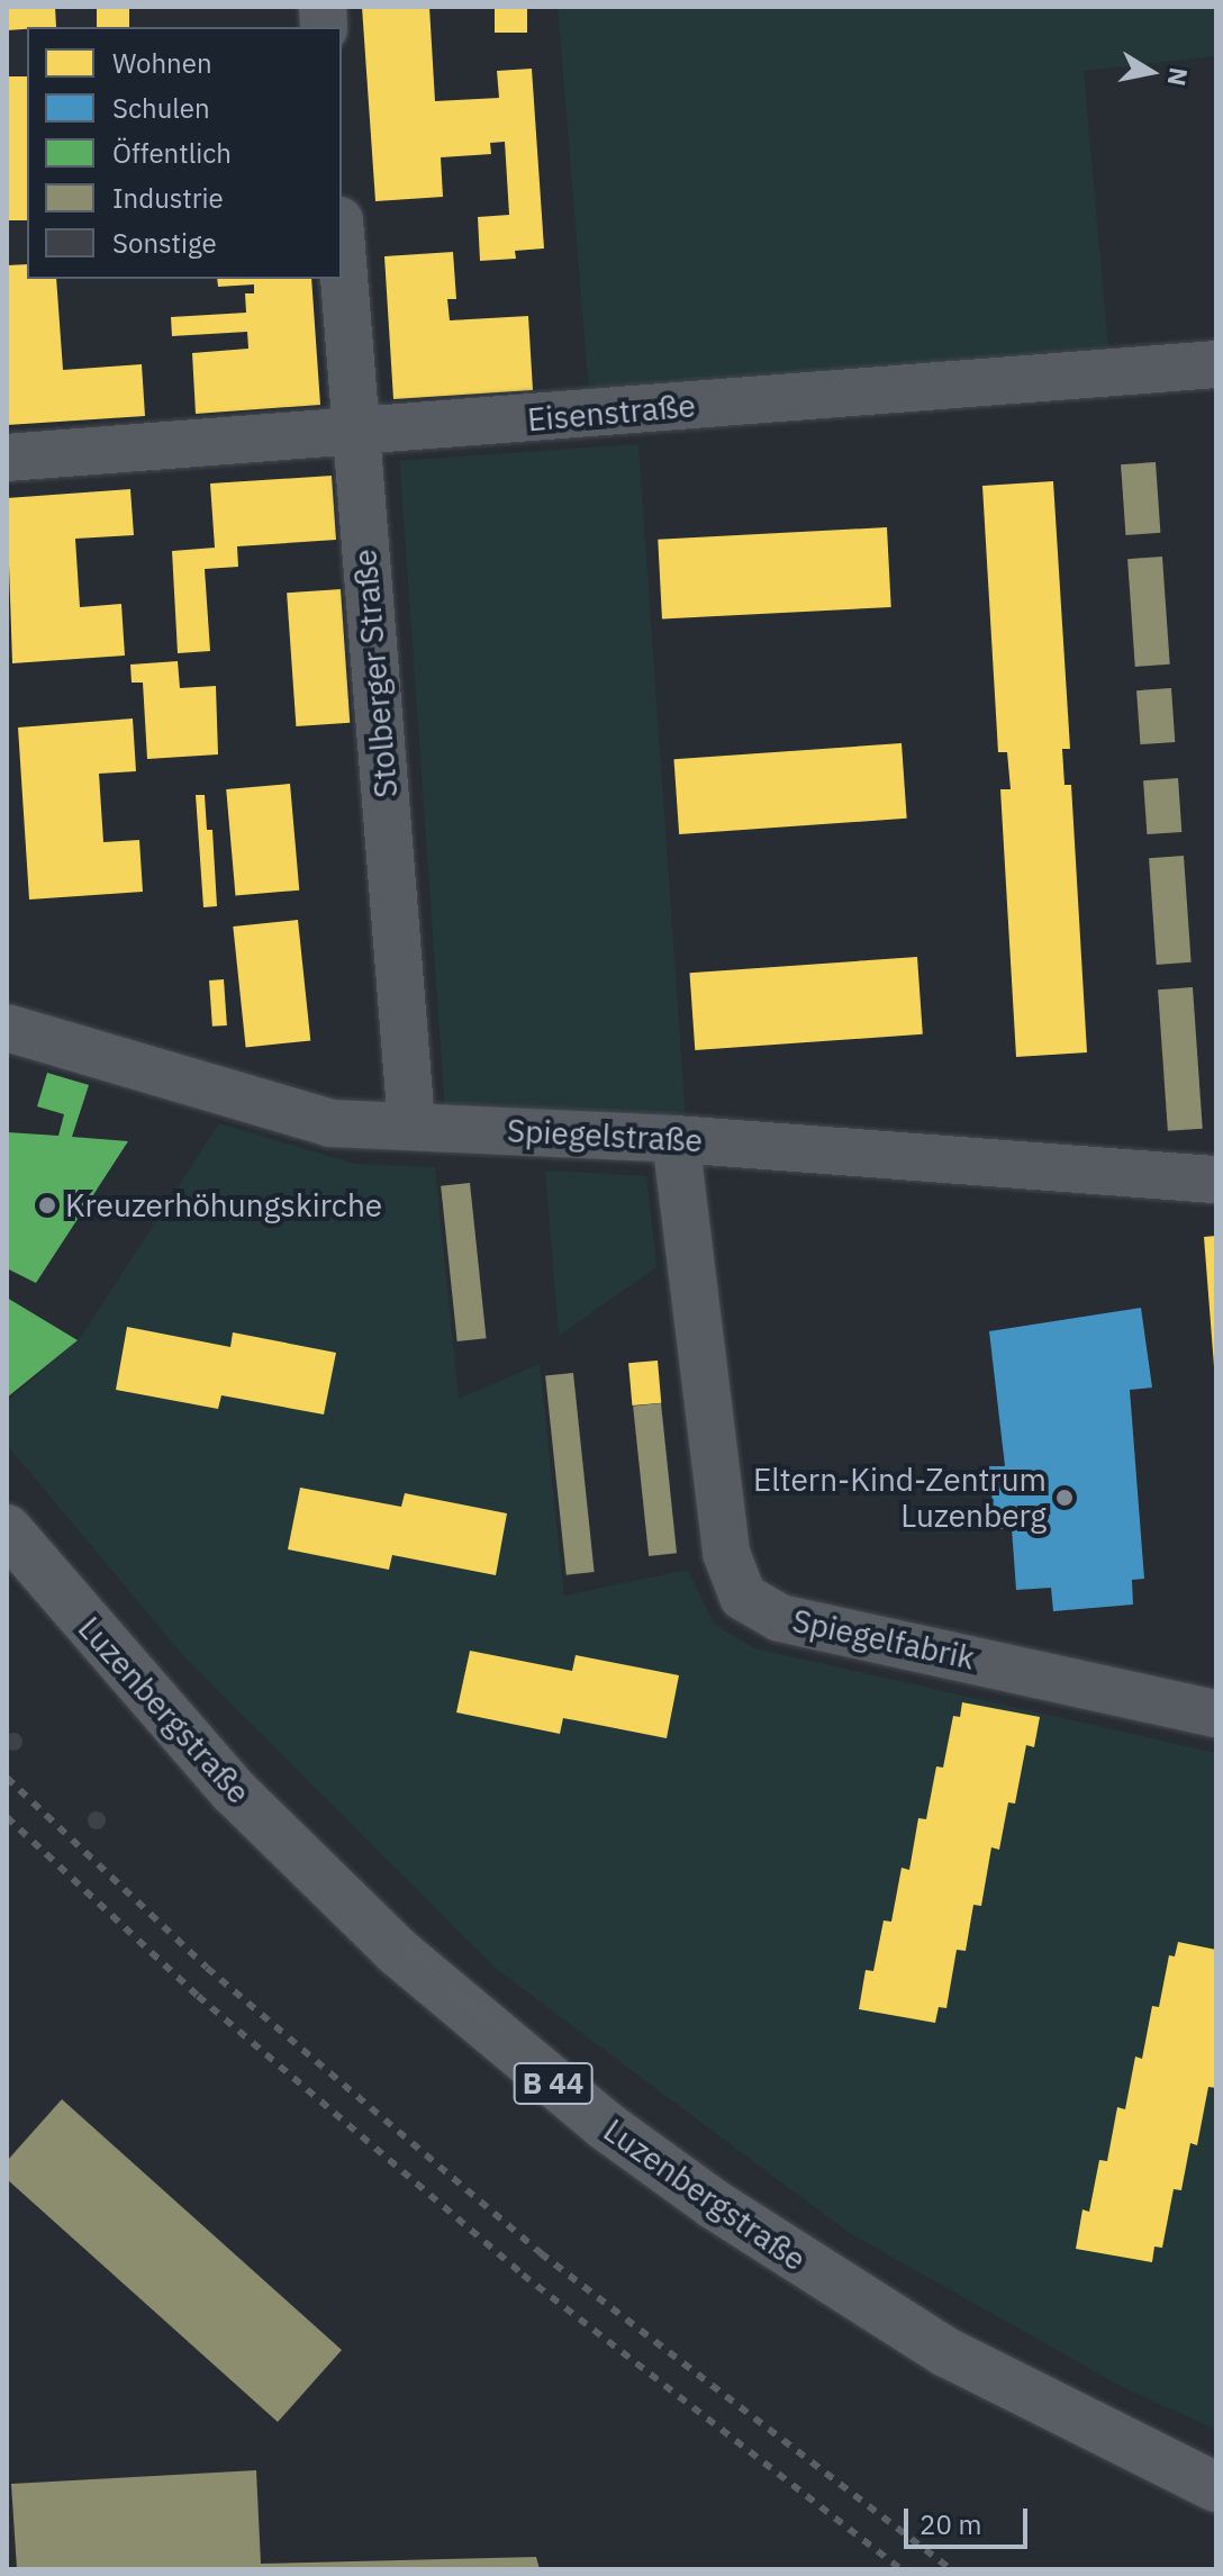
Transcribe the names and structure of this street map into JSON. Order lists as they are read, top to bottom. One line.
{"streets":{"main road":["Luzenbergstraße","B 44"],"street":["Eisenstraße","Stolberger Straße","Spiegelstraße","Spiegelfabrik"]},"crossings":[["Eisenstraße","Stolberger Straße"],["Stolberger Straße","Spiegelstraße"],["Spiegelstraße","Spiegelfabrik"]],"places":["Kreuzerhöhungskirche","Eltern-Kind-Zentrum Luzenberg"],"legend":["Wohnen","Schulen","Öffentlich","Industrie","Sonstige"],"scale_bar":"20 m","north":"right"}
